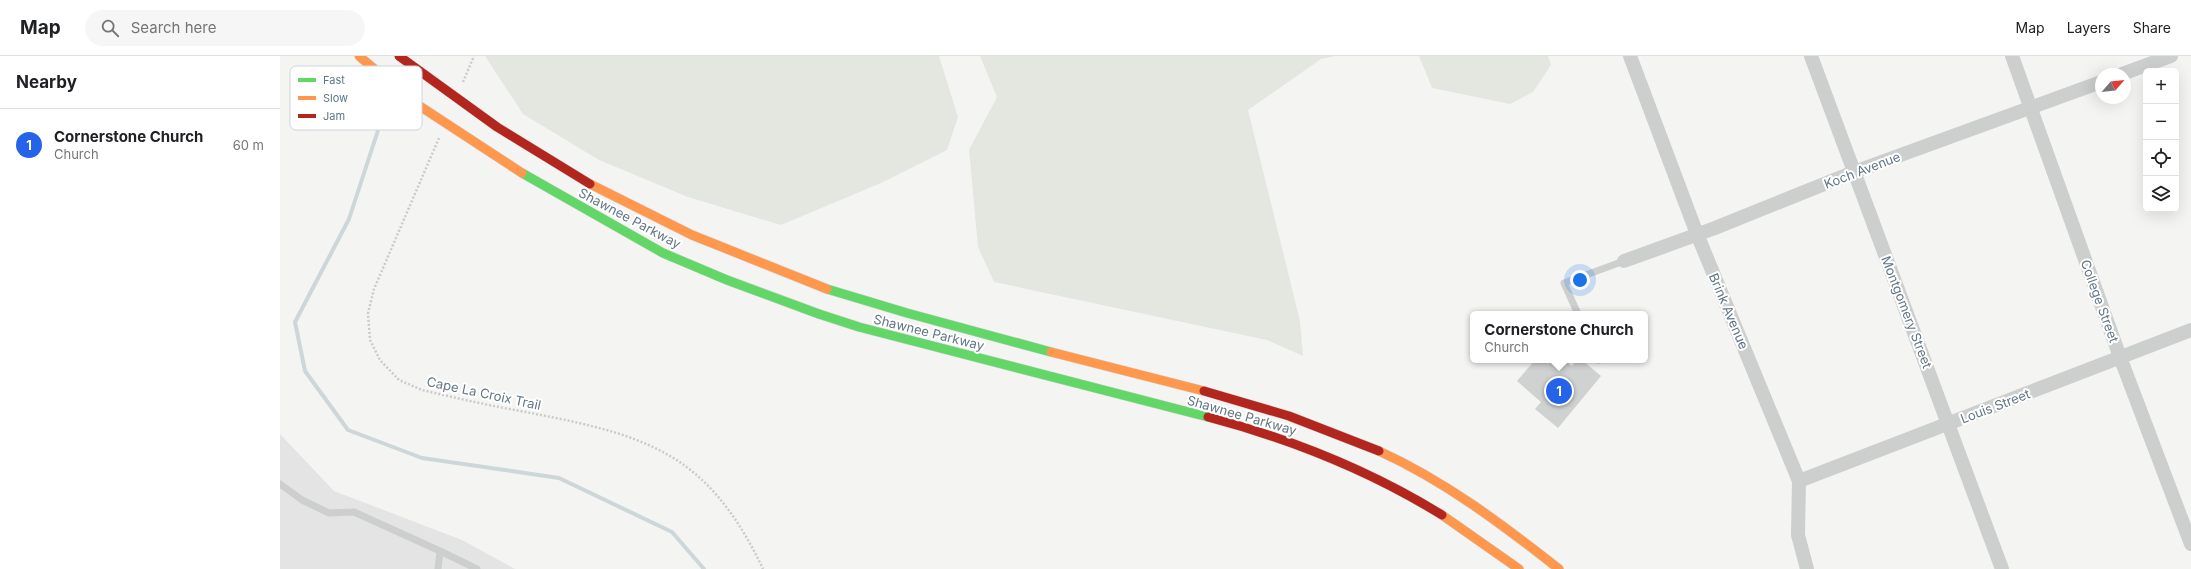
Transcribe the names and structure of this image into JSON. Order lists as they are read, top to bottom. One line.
{"streets":{"highway":["Shawnee Parkway"],"street":["Koch Avenue","College Street","Brink Avenue","Montgomery Street","Louis Street"],"path":["Cape La Croix Trail"]},"crossings":[["Koch Avenue","College Street"],["Koch Avenue","Brink Avenue"],["Koch Avenue","Montgomery Street"],["College Street","Louis Street"],["Brink Avenue","Louis Street"],["Montgomery Street","Louis Street"]],"legend":["Fast","Slow","Jam"],"north":"top right","page":{"header":"Map","search":"Search here","nav":["Map","Layers","Share"],"heading":"Nearby","map_buttons":["+","−"],"list":[{"mark":"1","name":"Cornerstone Church","note":"Church","value":"60 m"}],"popup":["Cornerstone Church","Church"],"pins":"1"}}
